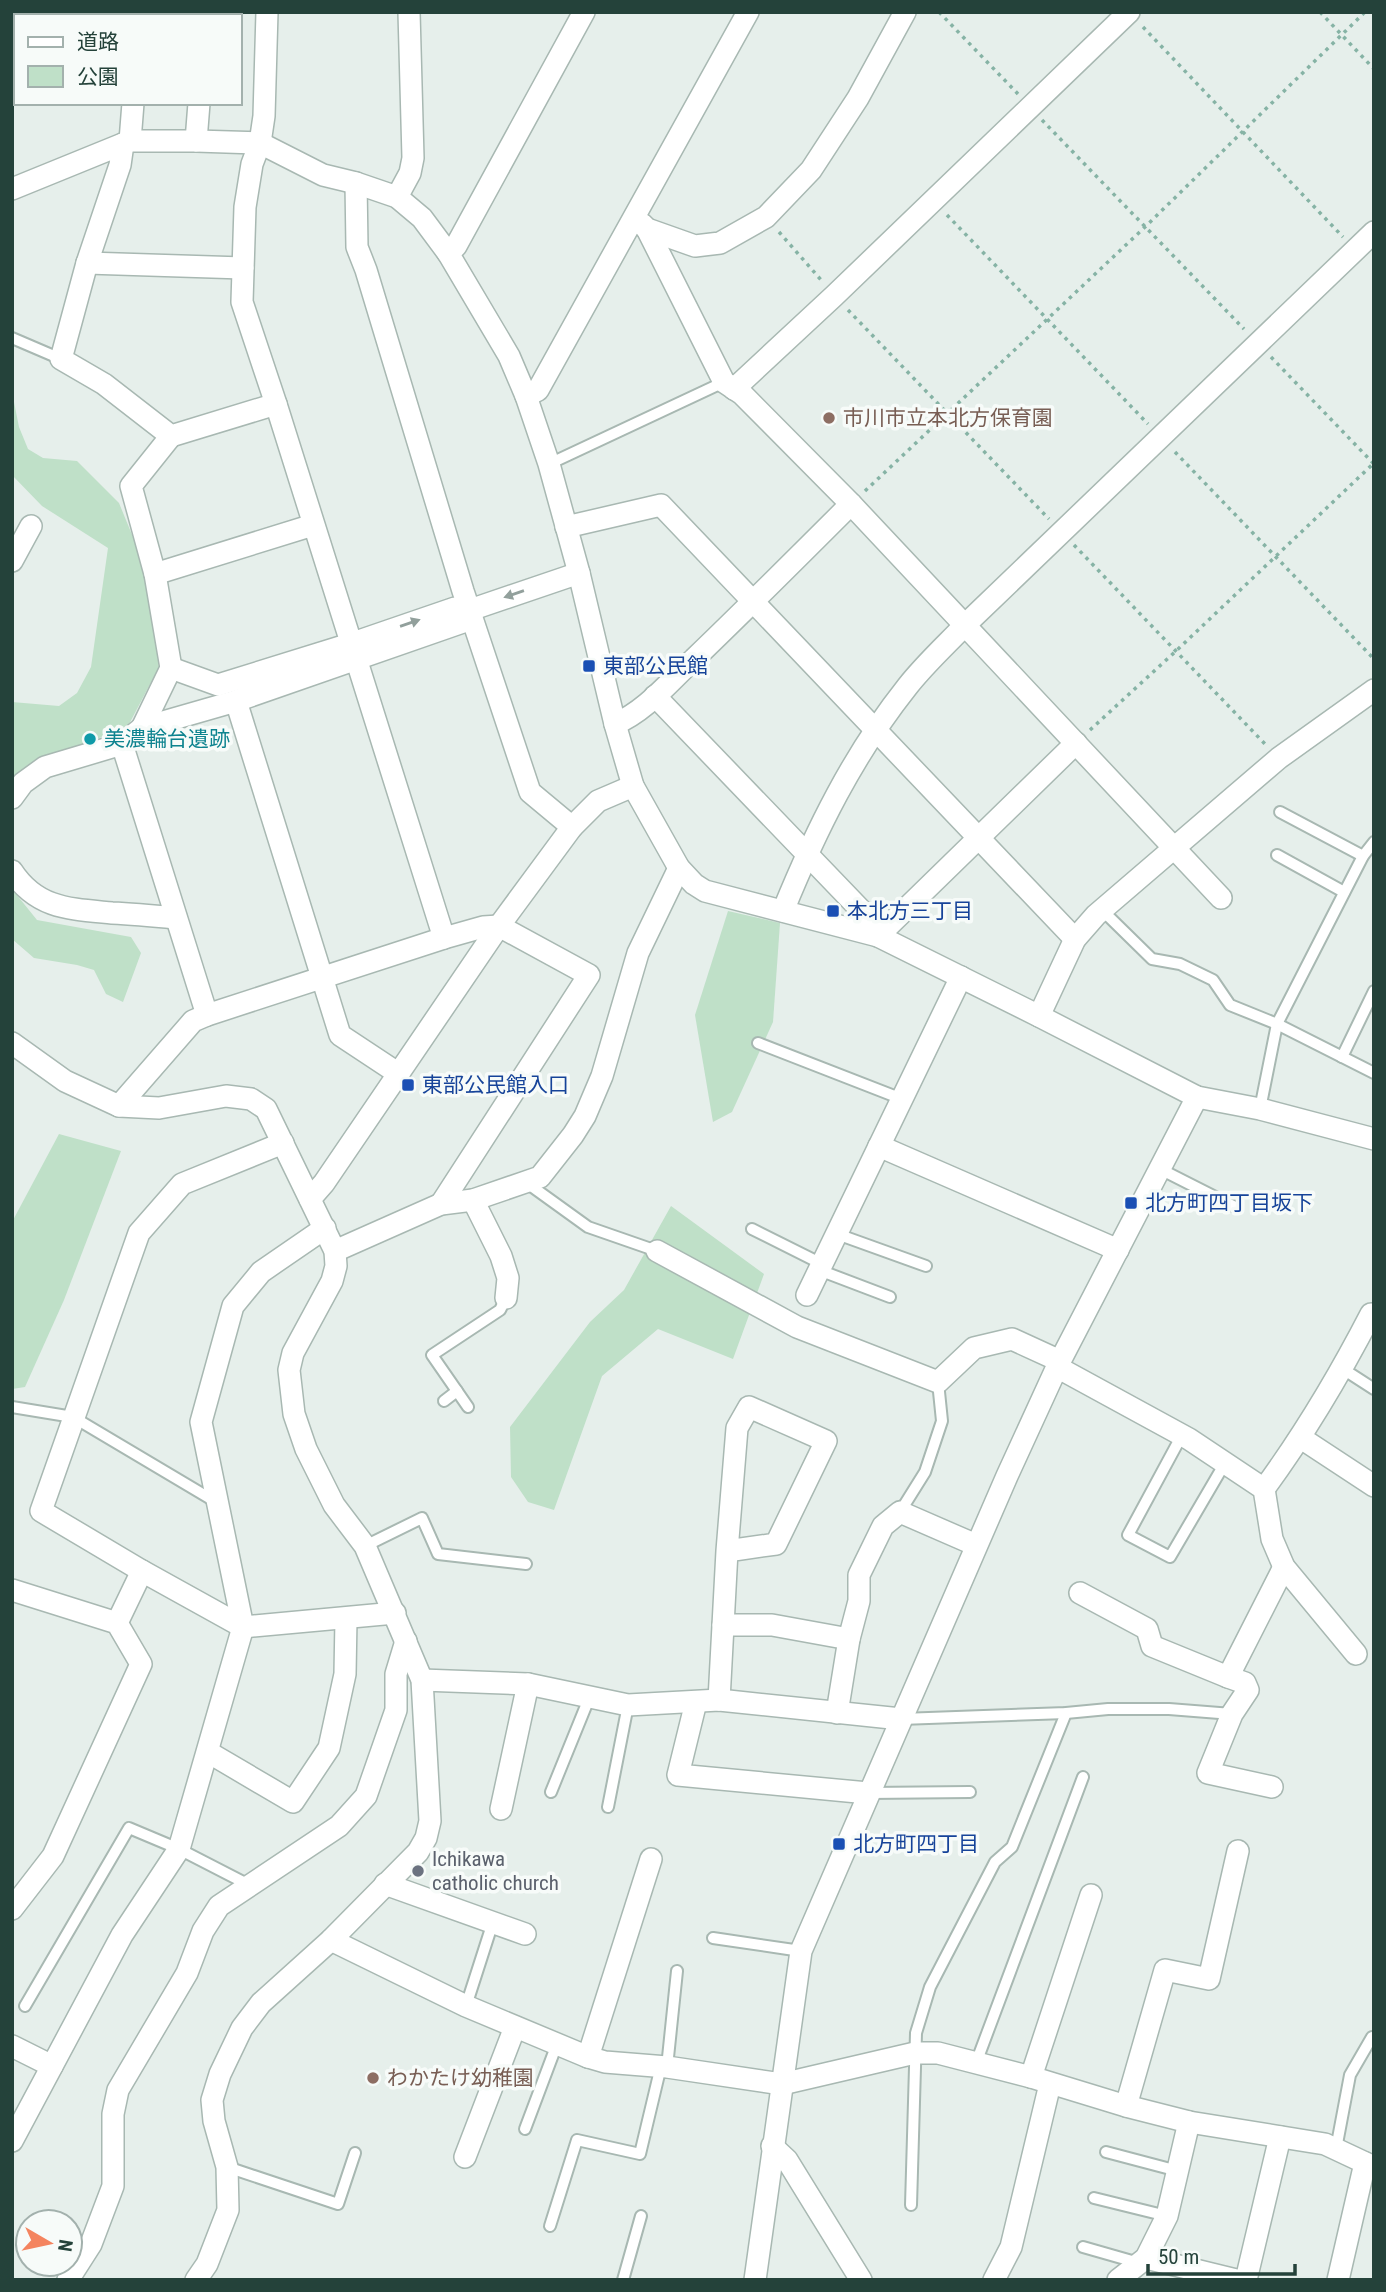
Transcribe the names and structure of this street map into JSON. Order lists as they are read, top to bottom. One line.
{"places":{"other":["市川市立本北方保育園","美濃輪台遺跡","Ichikawa catholic church","わかたけ幼稚園"],"transit":["東部公民館","本北方三丁目","東部公民館入口","北方町四丁目坂下","北方町四丁目"]},"legend":["道路","公園"],"scale_bar":"50 m","north":"right"}
